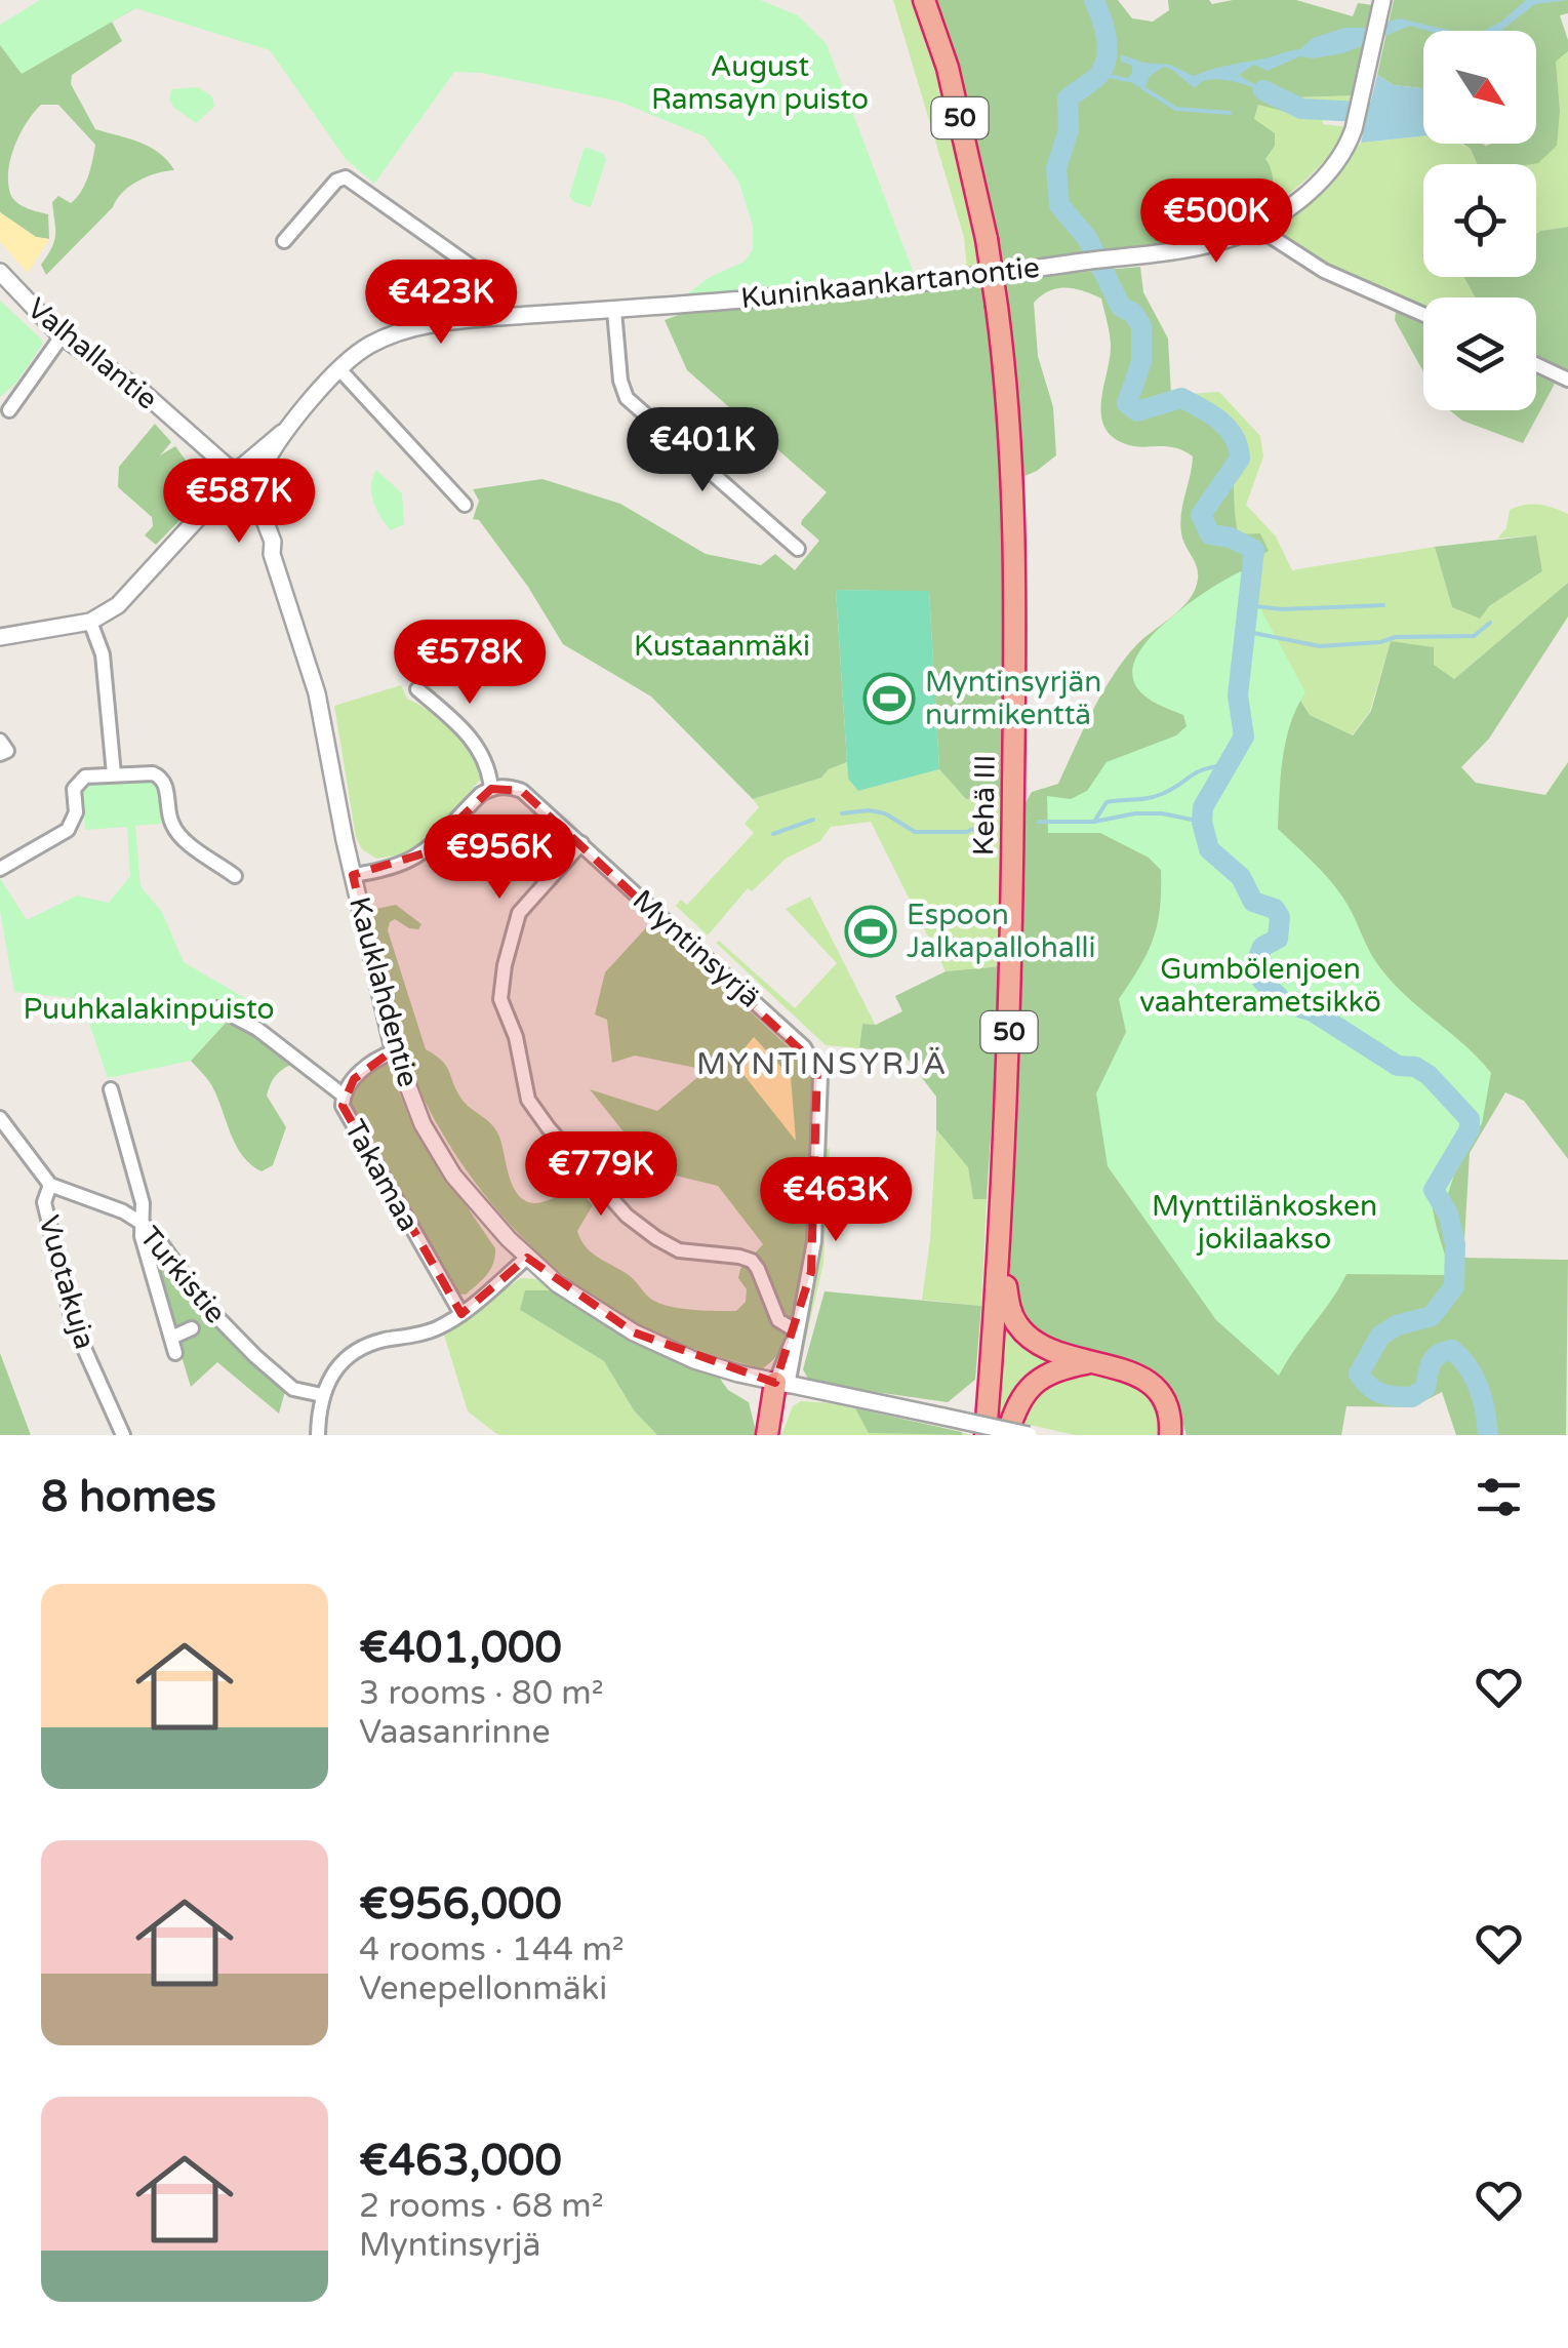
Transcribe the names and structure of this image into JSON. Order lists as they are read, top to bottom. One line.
{"streets":{"highway":["50","Kehä III"],"street":["Kuninkaankartanontie","Valhallantie","Myntinsyrjä","Kauklahdentie","Takamaa","Turkistie","Vuotakuja"]},"crossings":[["Kuninkaankartanontie","Valhallantie"],["Kuninkaankartanontie","Kauklahdentie"],["Valhallantie","Kauklahdentie"],["Myntinsyrjä","Kauklahdentie"],["Kauklahdentie","Takamaa"],["Turkistie","Vuotakuja"]],"districts":["MYNTINSYRJÄ"],"parks":["August Ramsayn puisto","Kustaanmäki","Gumbölenjoen vaahterametsikkö","Puuhkalakinpuisto","Mynttilänkosken jokilaakso"],"places":{"sports":["Myntinsyrjän nurmikenttä","Espoon Jalkapallohalli"]},"north":"bottom right","page":{"price":["€500K","€423K","€401K","€587K","€578K","€956K","€779K","€463K"],"heading":"8 homes","list":[{"name":"€401,000","note":"3 rooms · 80 m² · Vaasanrinne"},{"name":"€956,000","note":"4 rooms · 144 m² · Venepellonmäki"},{"name":"€463,000","note":"2 rooms · 68 m² · Myntinsyrjä"}]}}
